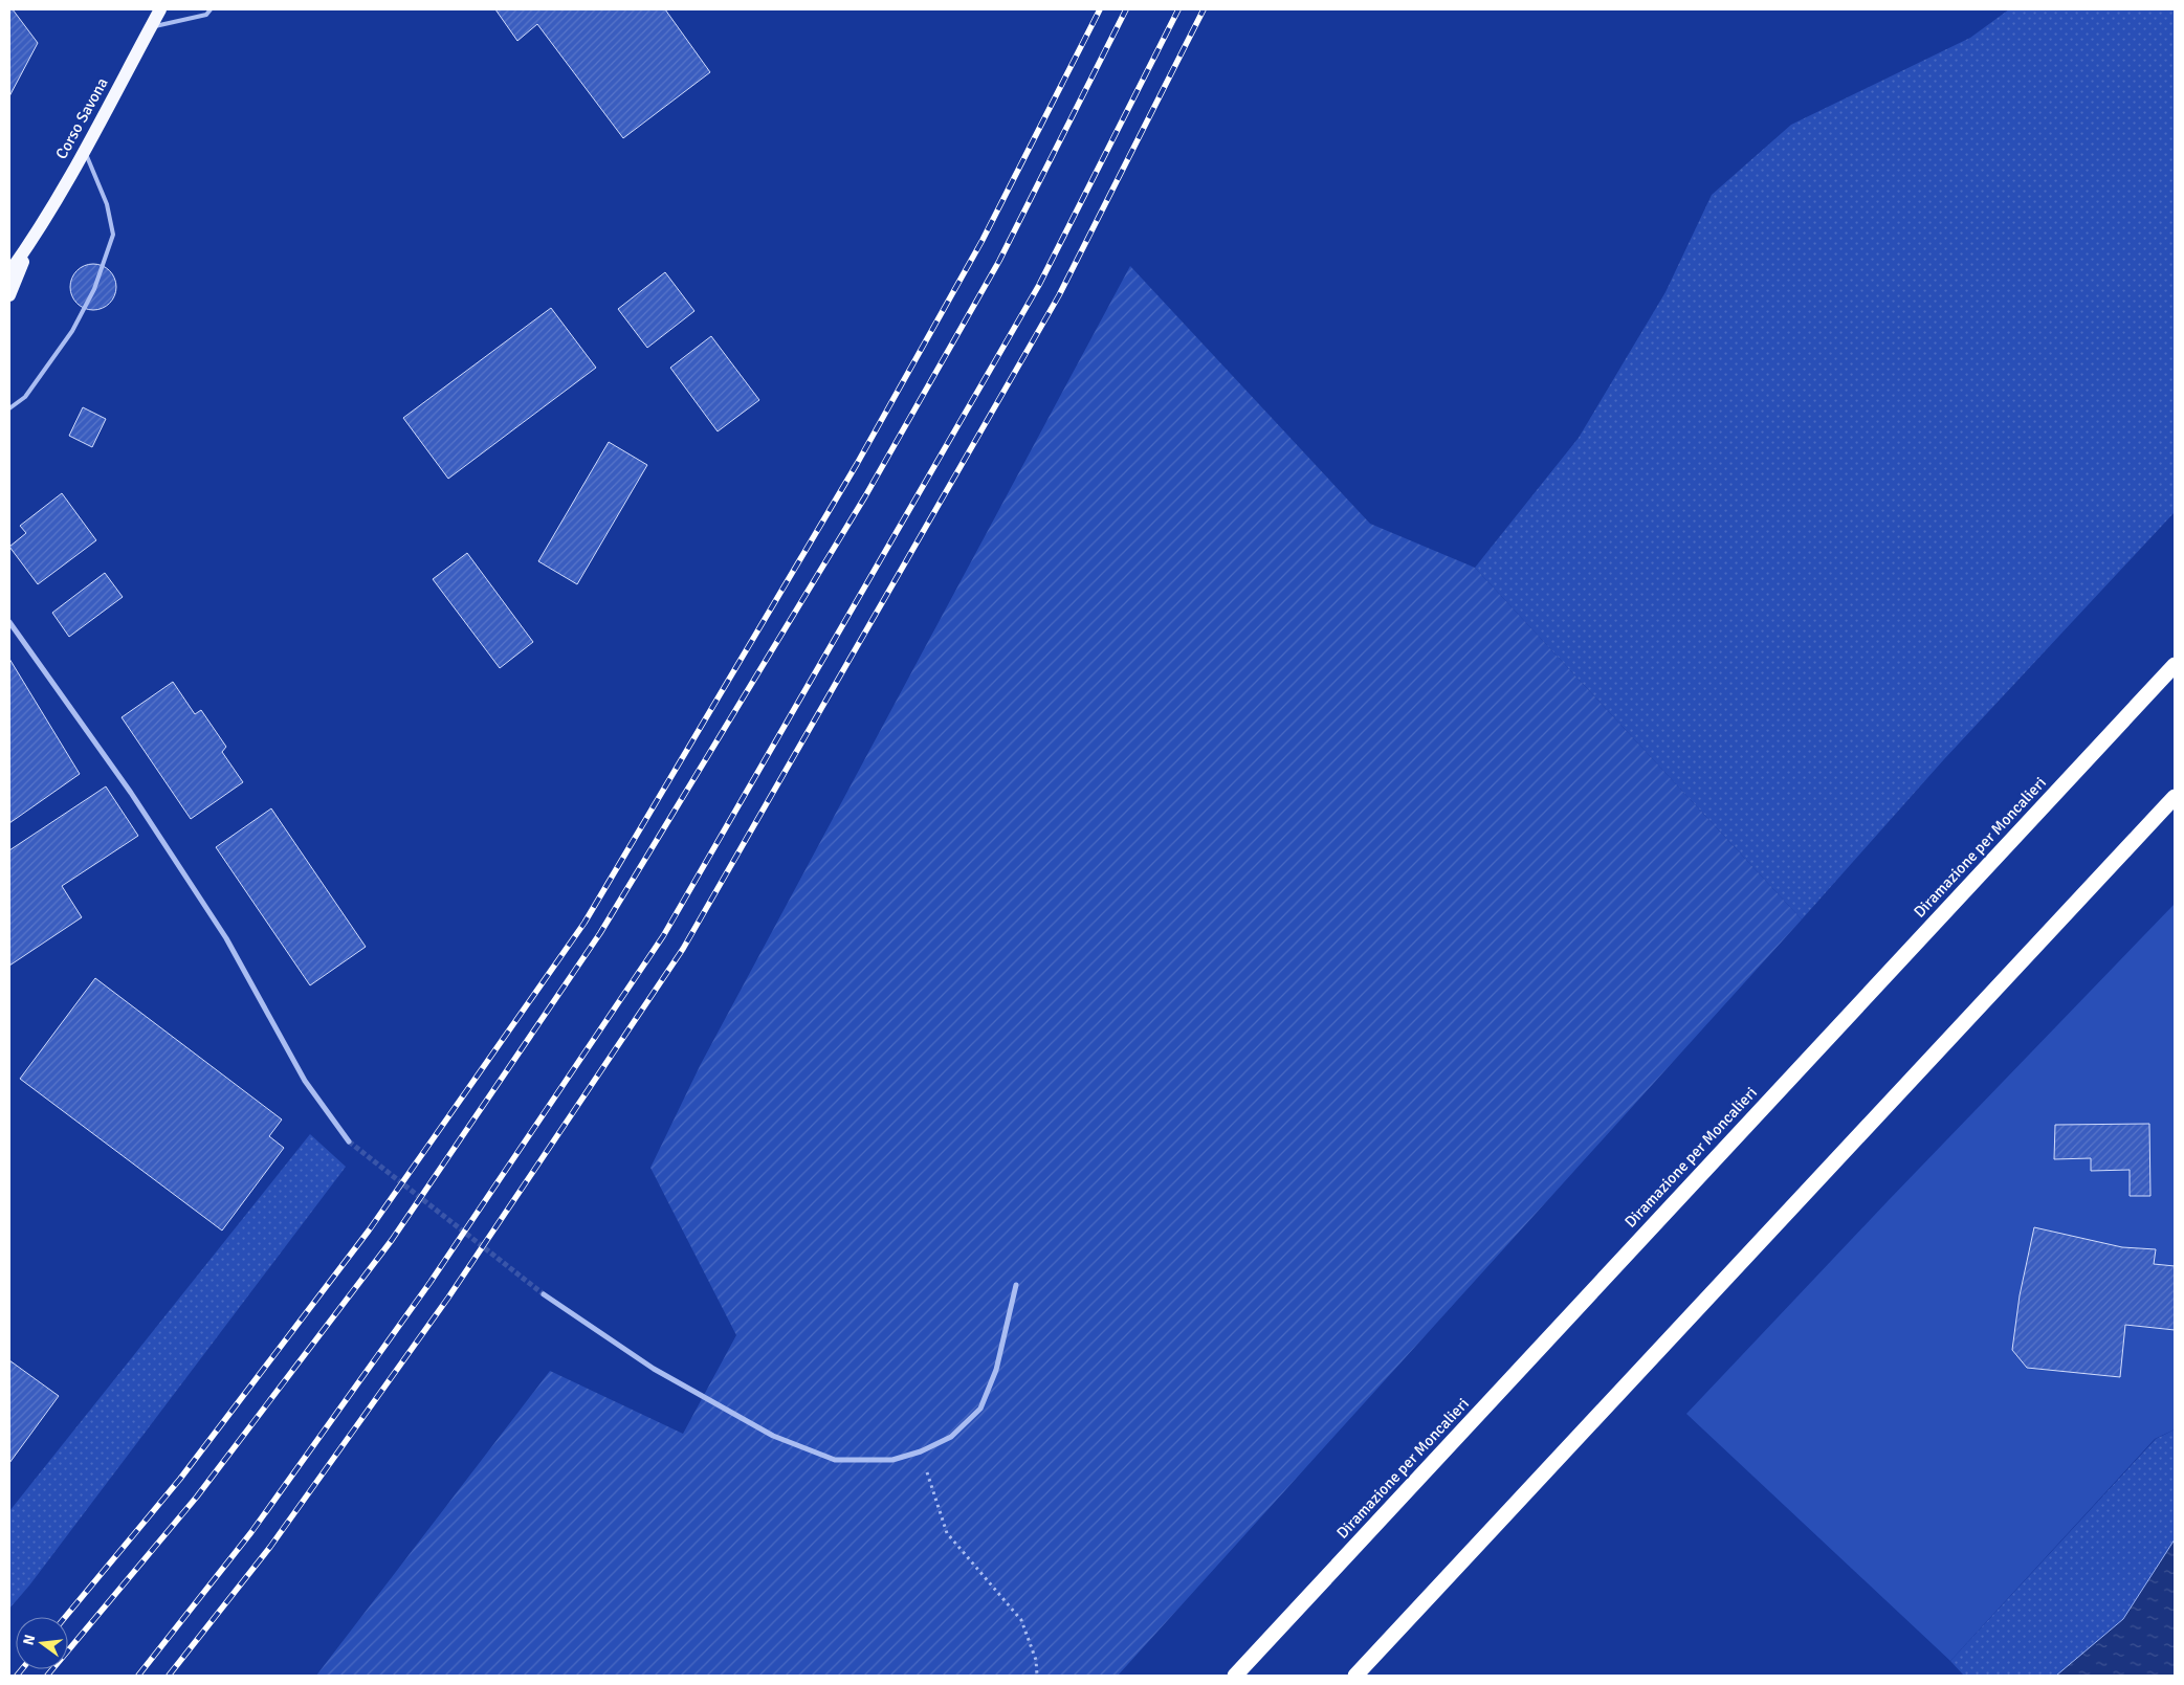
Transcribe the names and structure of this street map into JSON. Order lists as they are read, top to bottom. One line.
{"streets":{"highway":["Diramazione per Moncalieri"],"main road":["Corso Savona"]},"north":"left"}
